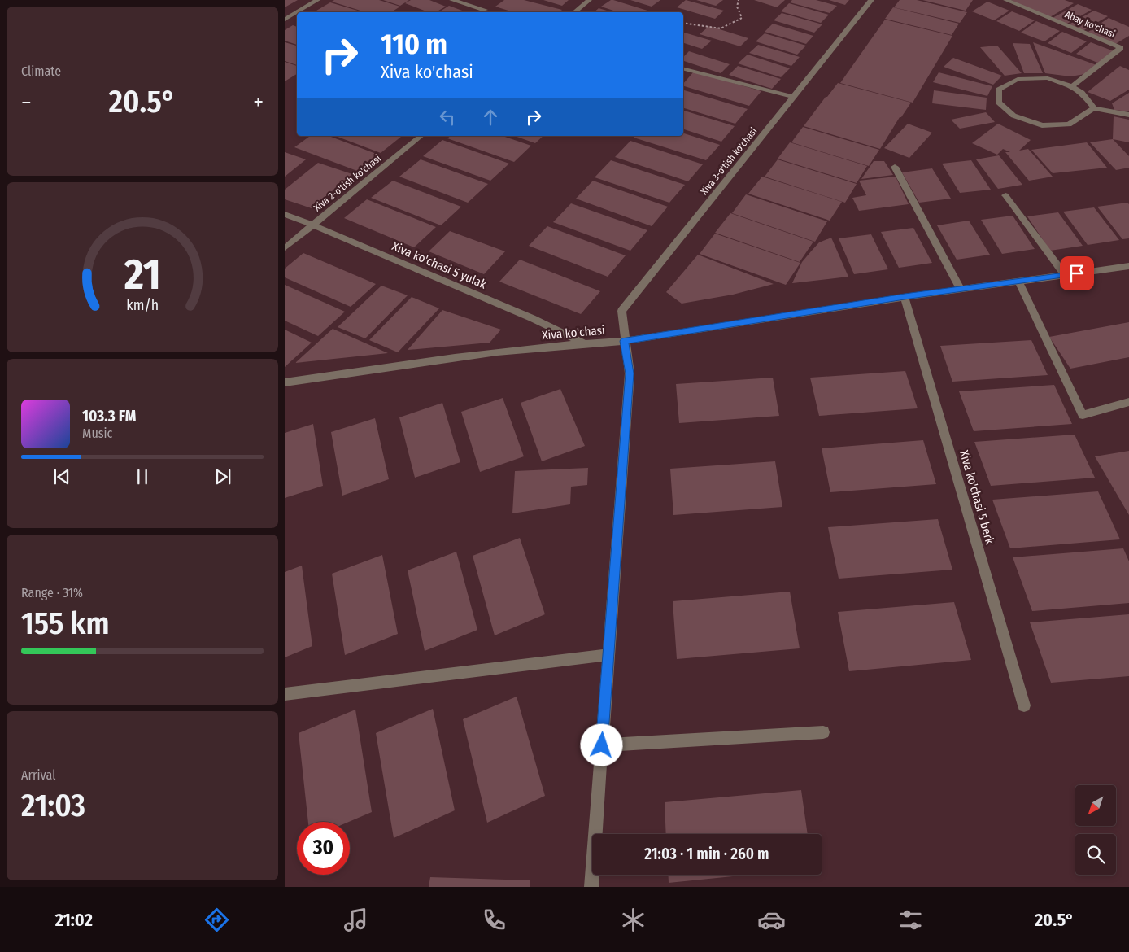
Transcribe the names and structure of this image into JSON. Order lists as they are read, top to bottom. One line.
{"streets":{"street":["Abay ko'chasi","Xiva 3-o'tish ko'chasi","Xiva 2-o'tish ko'chasi","Xiva ko'chasi 5 yulak","Xiva ko'chasi","Xiva ko'chasi 5 berk"]},"crossings":[["Xiva 3-o'tish ko'chasi","Xiva ko'chasi"],["Xiva 2-o'tish ko'chasi","Xiva ko'chasi 5 yulak"],["Xiva ko'chasi 5 yulak","Xiva ko'chasi"],["Xiva ko'chasi","Xiva ko'chasi 5 berk"]],"north":"bottom left","page":{"tile":["Climate",["Range · 31%","155 km"],["Arrival","21:03"]],"turn":["110 m","Xiva ko'chasi"],"heat":["−","20.5°","+"],"song":["103.3 FM","Music"],"limit":"30","trip":"21:03 · 1 min · 260 m","tabs":["21:02","20.5°"],"gauge":["21","km/h"]}}
